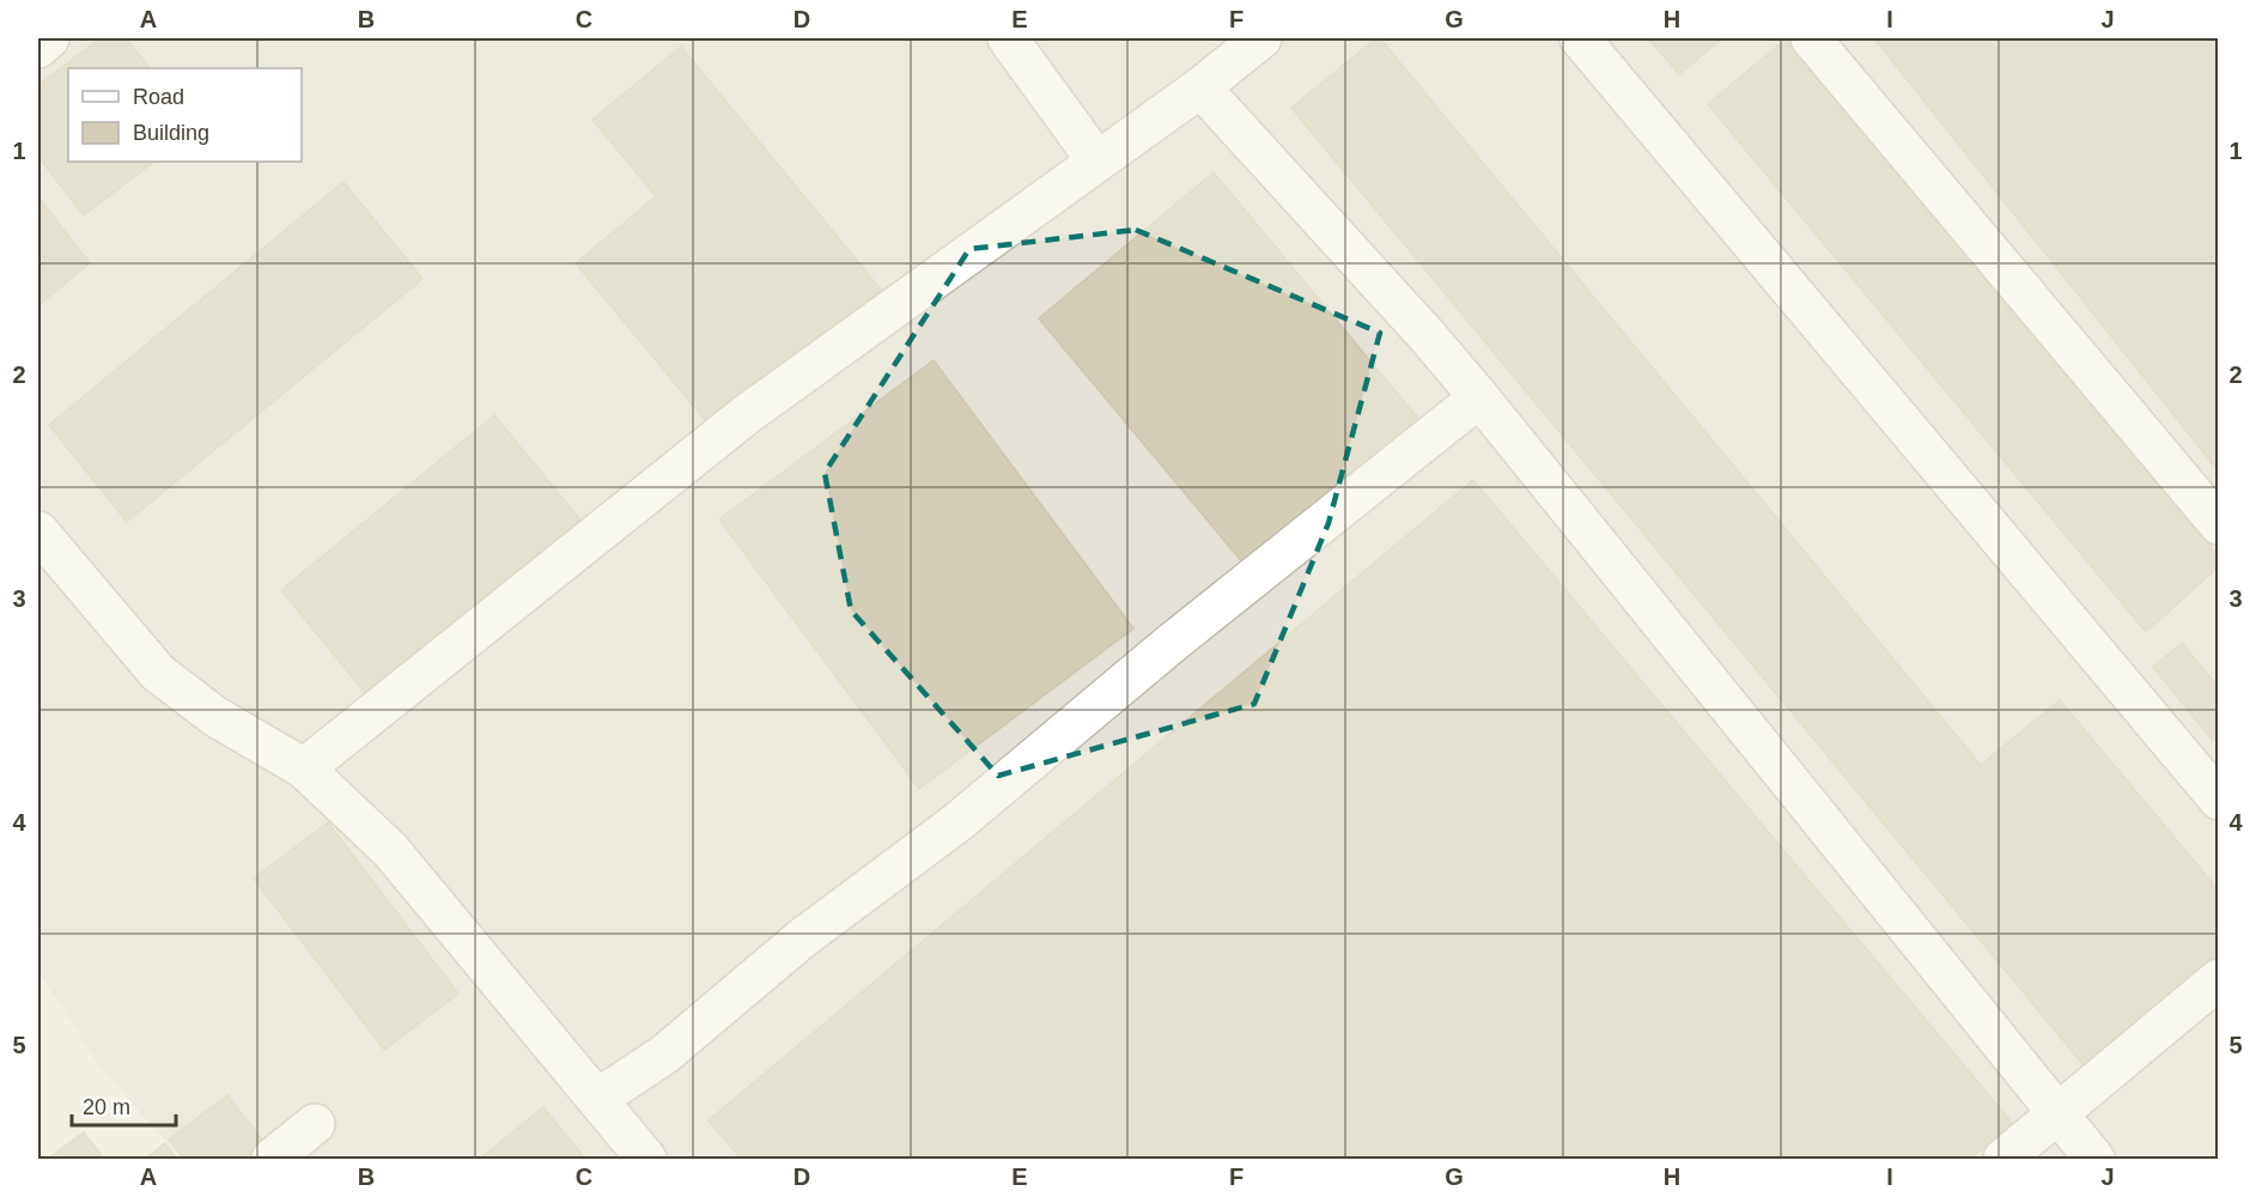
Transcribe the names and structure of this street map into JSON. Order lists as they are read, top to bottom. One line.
{"legend":["Road","Building"],"scale_bar":"20 m","grid":{"columns":["A","B","C","D","E","F","G","H","I","J"],"rows":["1","2","3","4","5"]}}
